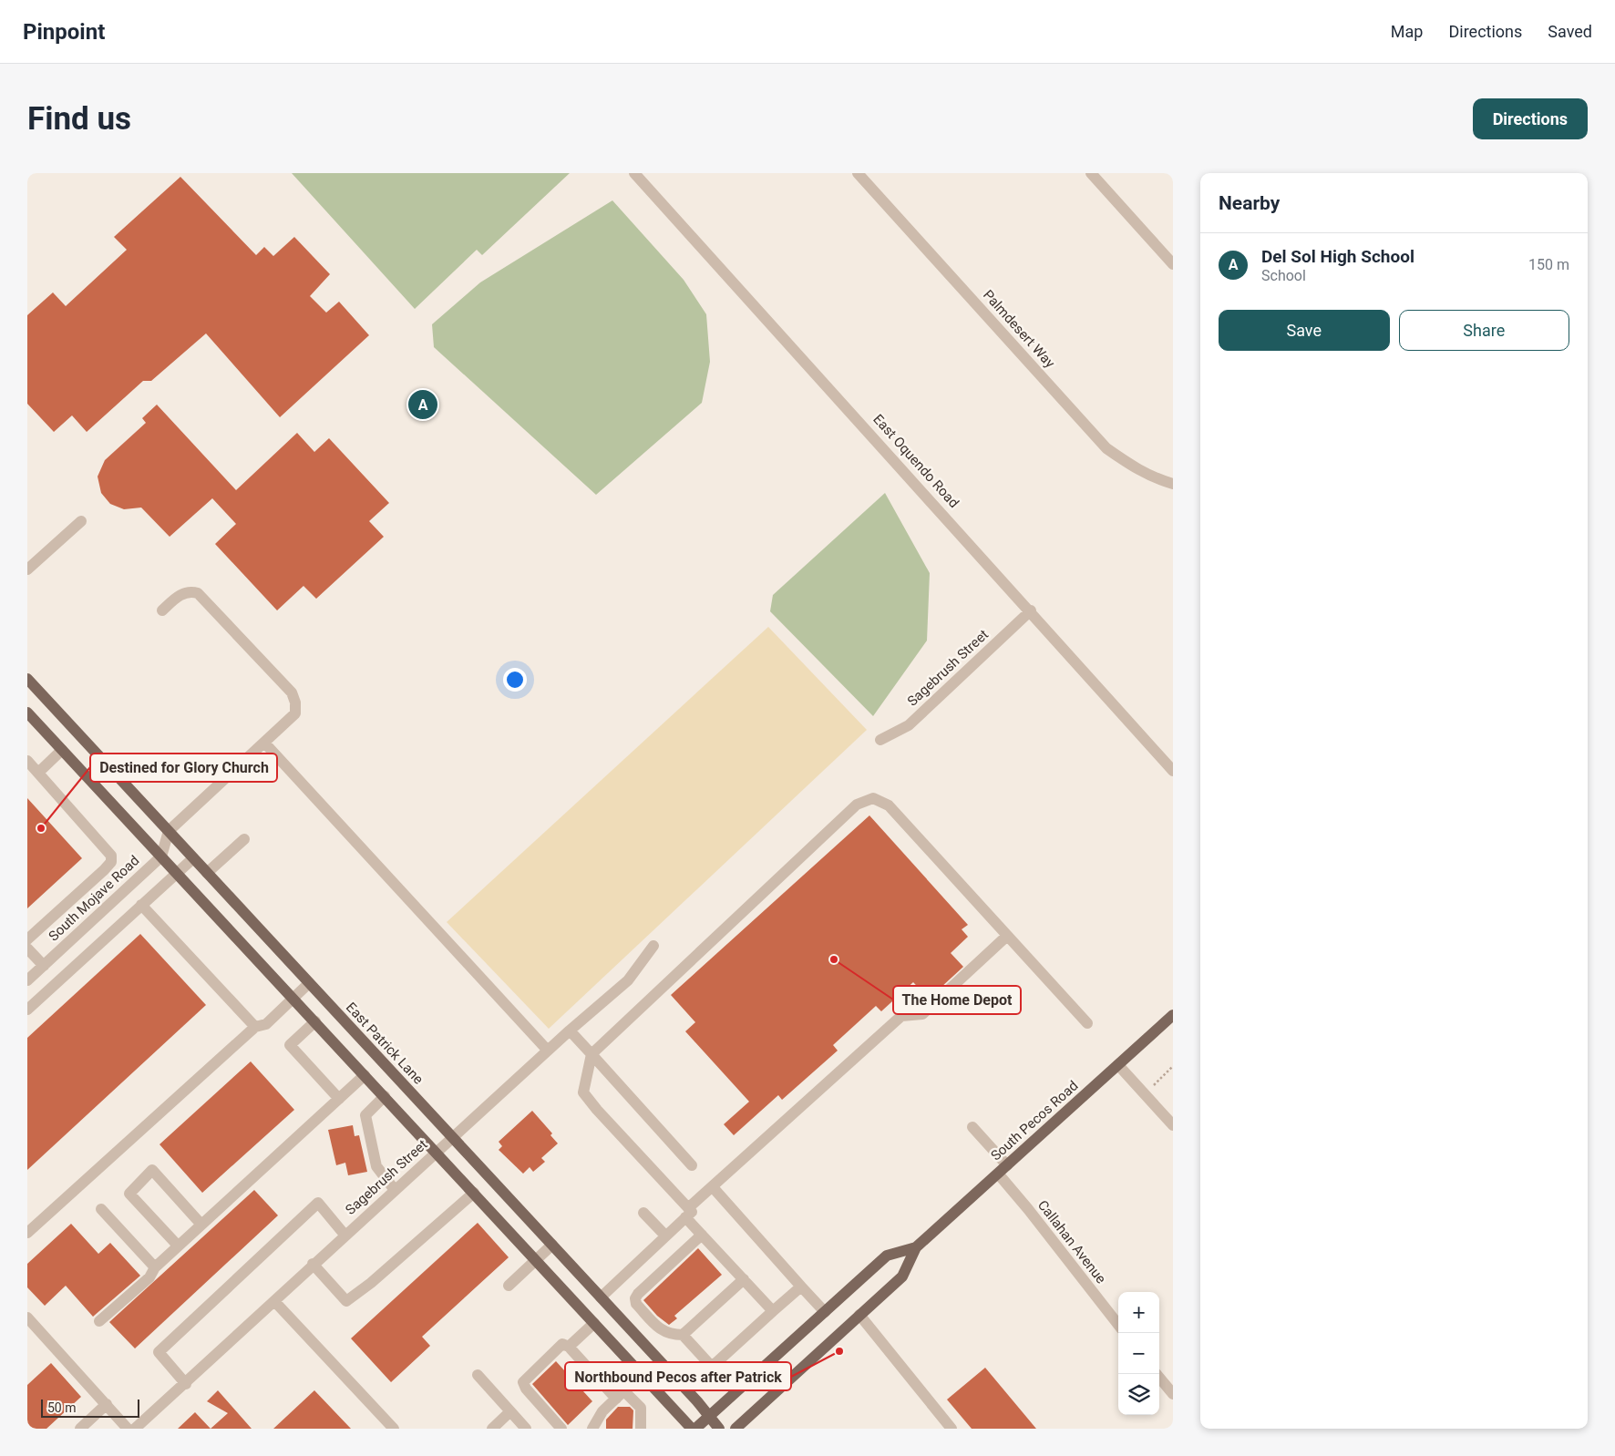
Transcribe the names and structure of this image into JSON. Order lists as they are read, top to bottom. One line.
{"streets":{"main road":["East Patrick Lane","South Pecos Road"],"street":["Palmdesert Way","East Oquendo Road","Sagebrush Street","South Mojave Road","Callahan Avenue"]},"crossings":[["East Oquendo Road","Sagebrush Street"],["Sagebrush Street","East Patrick Lane"],["South Mojave Road","East Patrick Lane"],["East Patrick Lane","South Pecos Road"],["South Pecos Road","Callahan Avenue"]],"places":["Destined for Glory Church","The Home Depot","Northbound Pecos after Patrick"],"scale_bar":"50 m","page":{"header":"Pinpoint","nav":["Map","Directions","Saved"],"buttons":["Directions",["Save","Share"]],"title":"Find us","heading":"Nearby","list":[{"mark":"A","name":"Del Sol High School","note":"School","value":"150 m"}],"pins":"A","map_buttons":["+","−"],"scale":"50 m"}}
